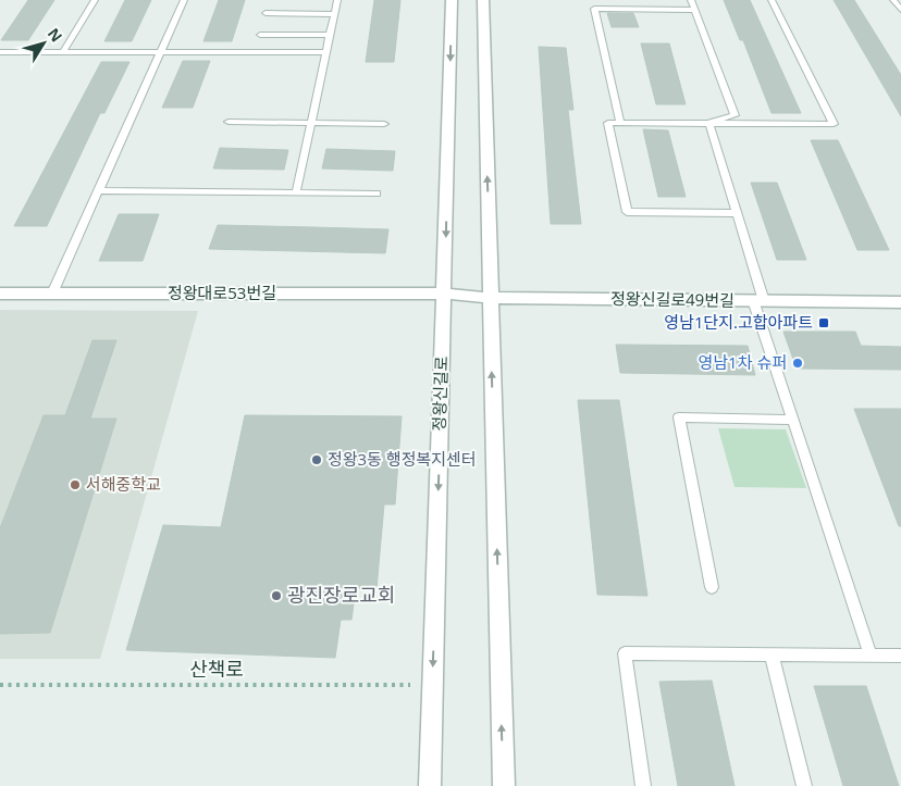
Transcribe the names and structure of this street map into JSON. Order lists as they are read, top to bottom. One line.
{"streets":{"street":["정왕대로53번길","정왕신길로49번길","정왕신길로"],"path":["산책로"]},"crossings":[["정왕대로53번길","정왕신길로49번길"],["정왕대로53번길","정왕신길로"],["정왕신길로49번길","정왕신길로"],["정왕신길로","산책로"]],"places":{"transit":["영남1단지.고합아파트"],"other":["영남1차 슈퍼","정왕3동 행정복지센터","서해중학교","광진장로교회"]},"north":"top right"}
